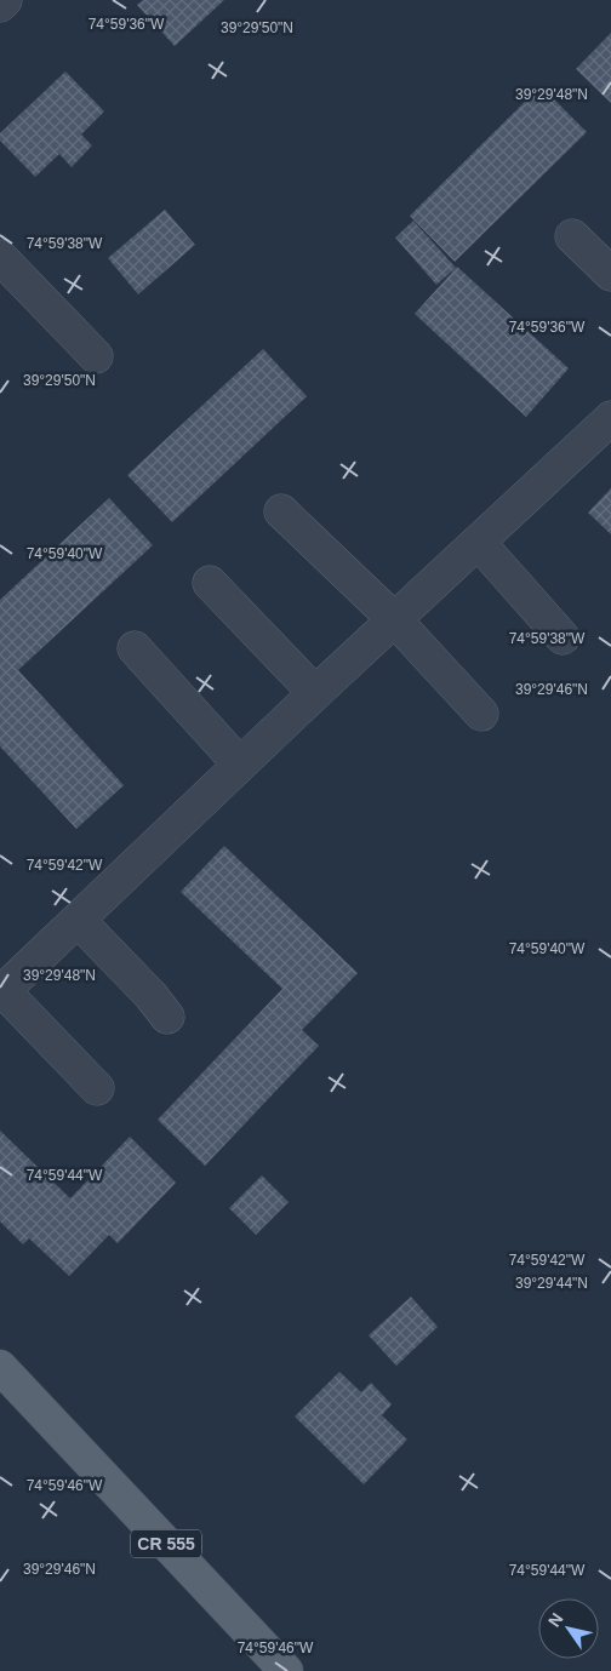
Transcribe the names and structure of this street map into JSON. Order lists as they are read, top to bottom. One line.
{"streets":{"main road":["CR 555"]},"north":"top left","coordinates":["74°59'36\"W","39°29'50\"N","39°29'48\"N","74°59'38\"W","74°59'40\"W","39°29'46\"N","74°59'42\"W","74°59'44\"W","39°29'44\"N","74°59'46\"W"]}
